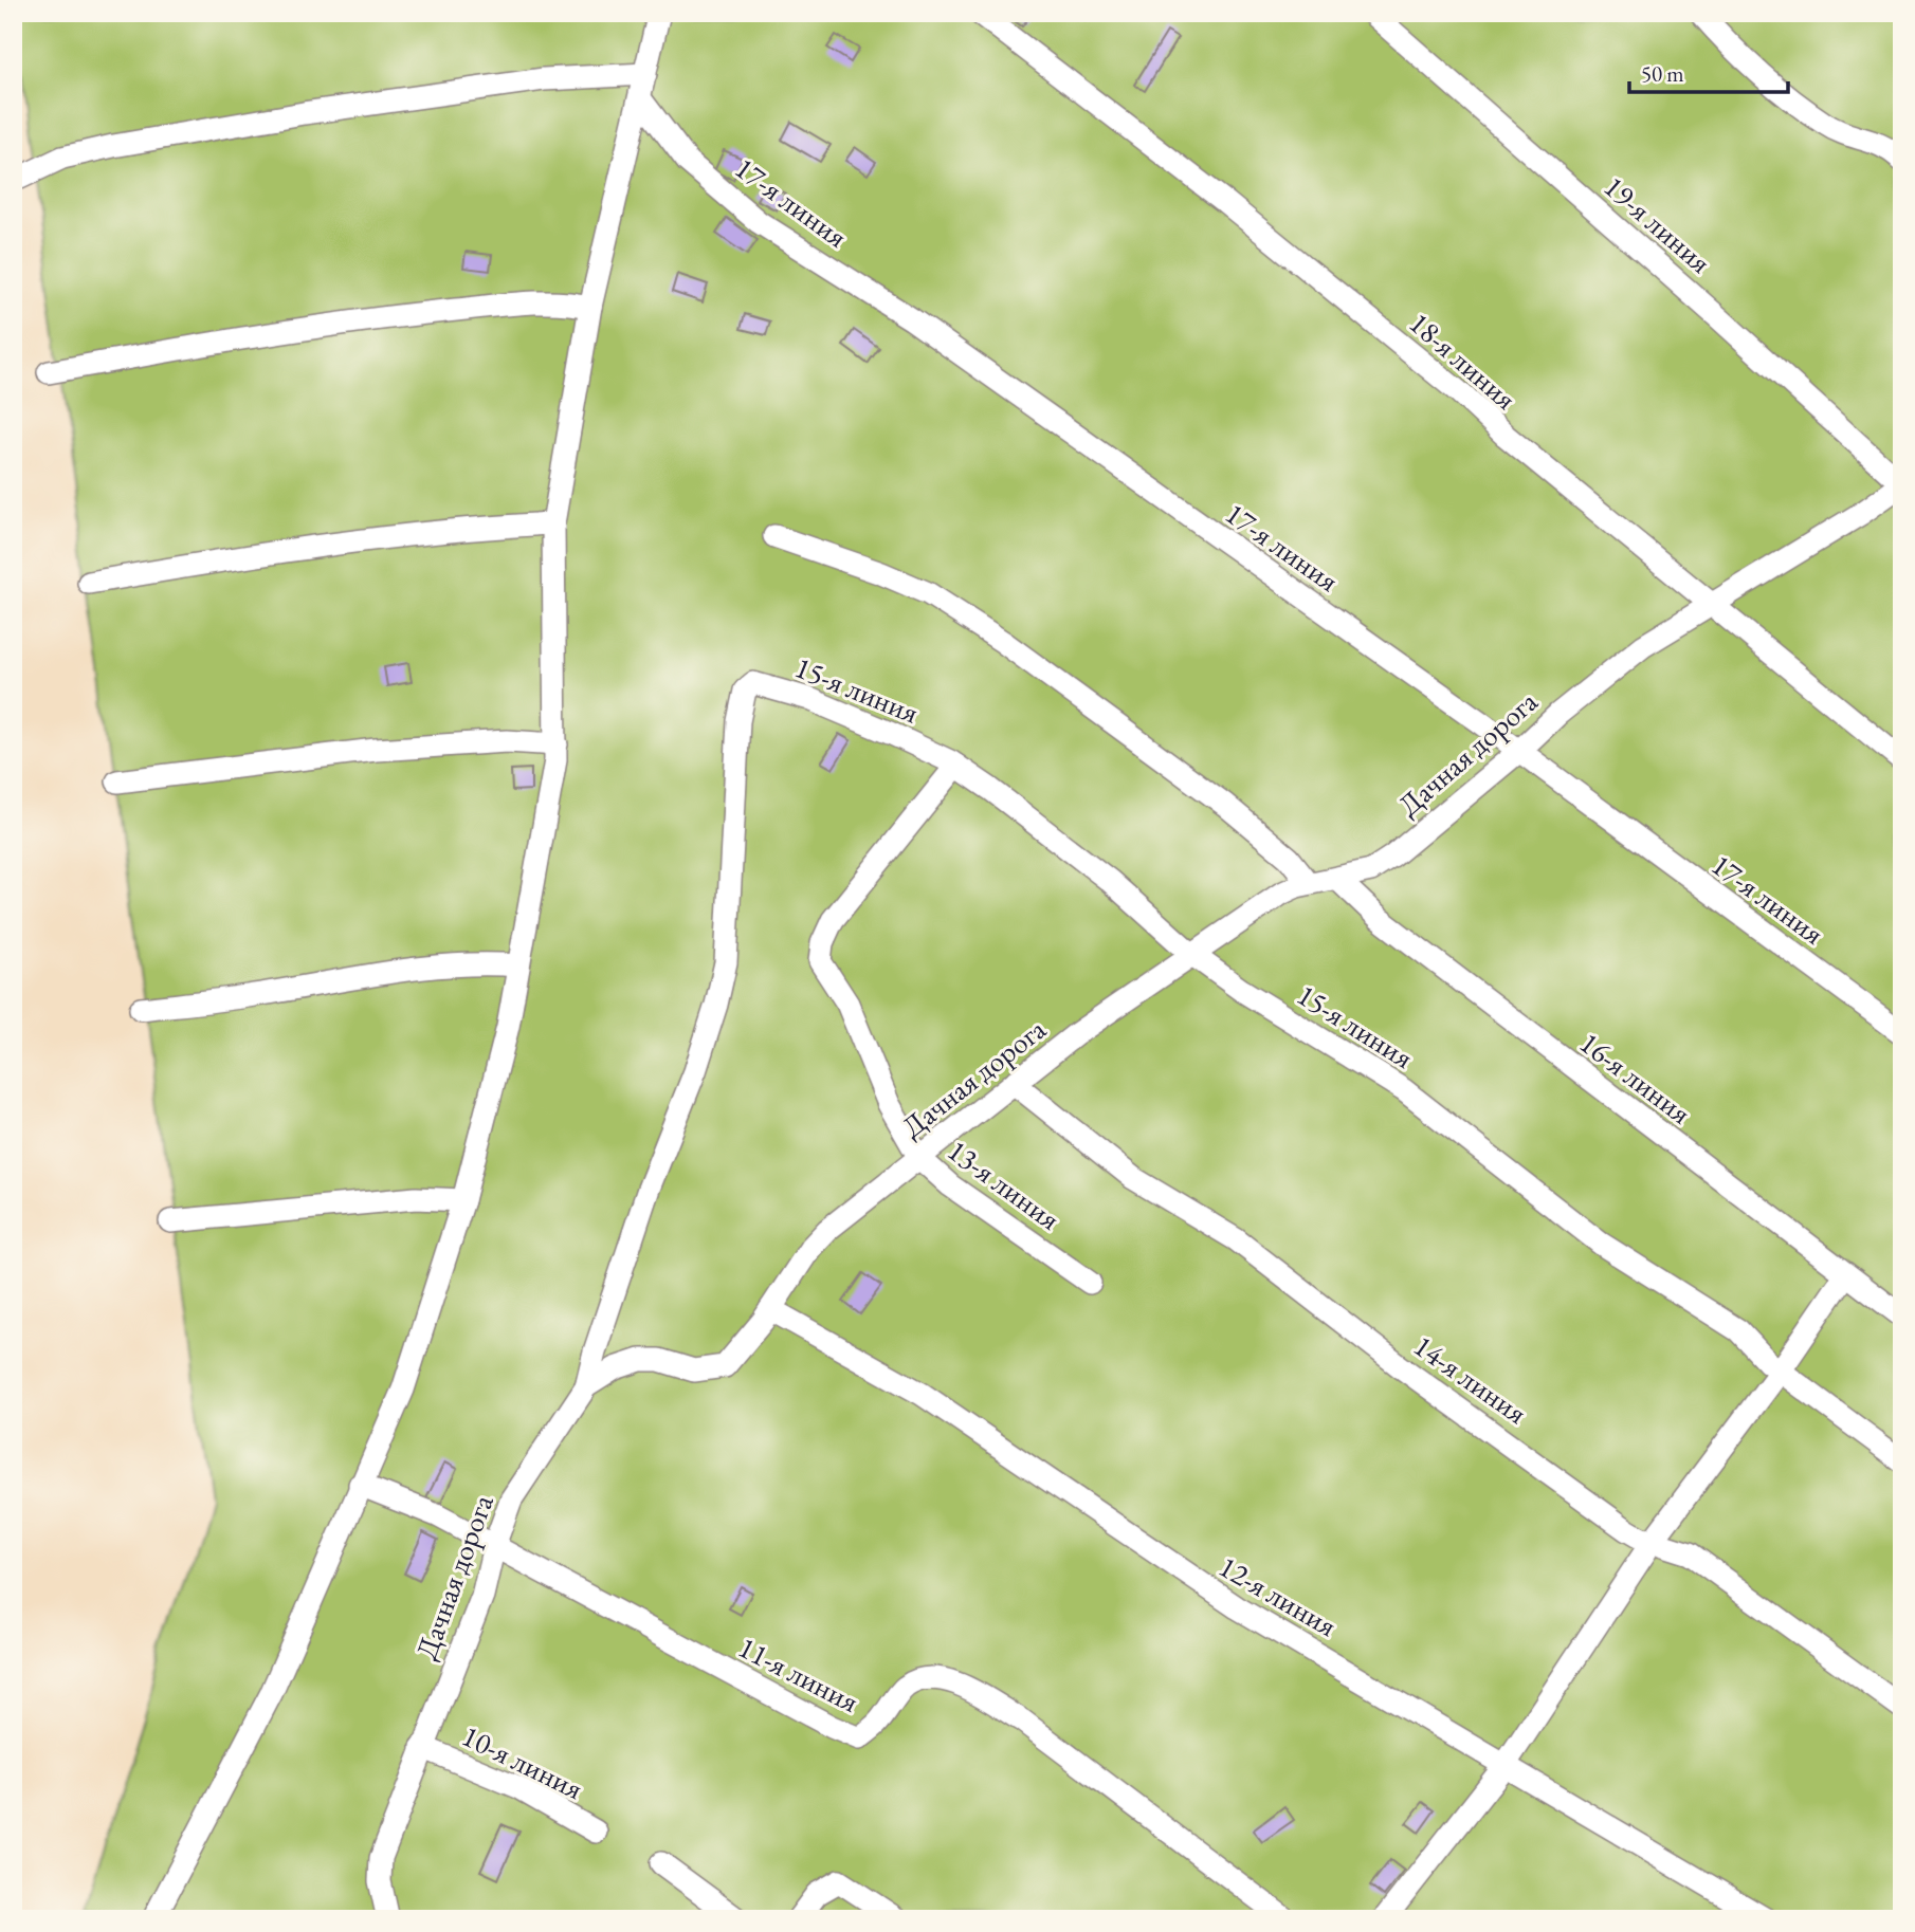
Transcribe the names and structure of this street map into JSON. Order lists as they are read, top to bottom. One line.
{"streets":{"street":["17-я линия","19-я линия","18-я линия","15-я линия","Дачная дорога","16-я линия","13-я линия","14-я линия","12-я линия","11-я линия","10-я линия"]},"crossings":[["17-я линия","Дачная дорога"],["19-я линия","Дачная дорога"],["18-я линия","Дачная дорога"],["15-я линия","Дачная дорога"],["15-я линия","13-я линия"],["Дачная дорога","16-я линия"],["Дачная дорога","13-я линия"],["Дачная дорога","14-я линия"],["Дачная дорога","12-я линия"],["Дачная дорога","11-я линия"],["Дачная дорога","10-я линия"]],"scale_bar":"50 m"}
